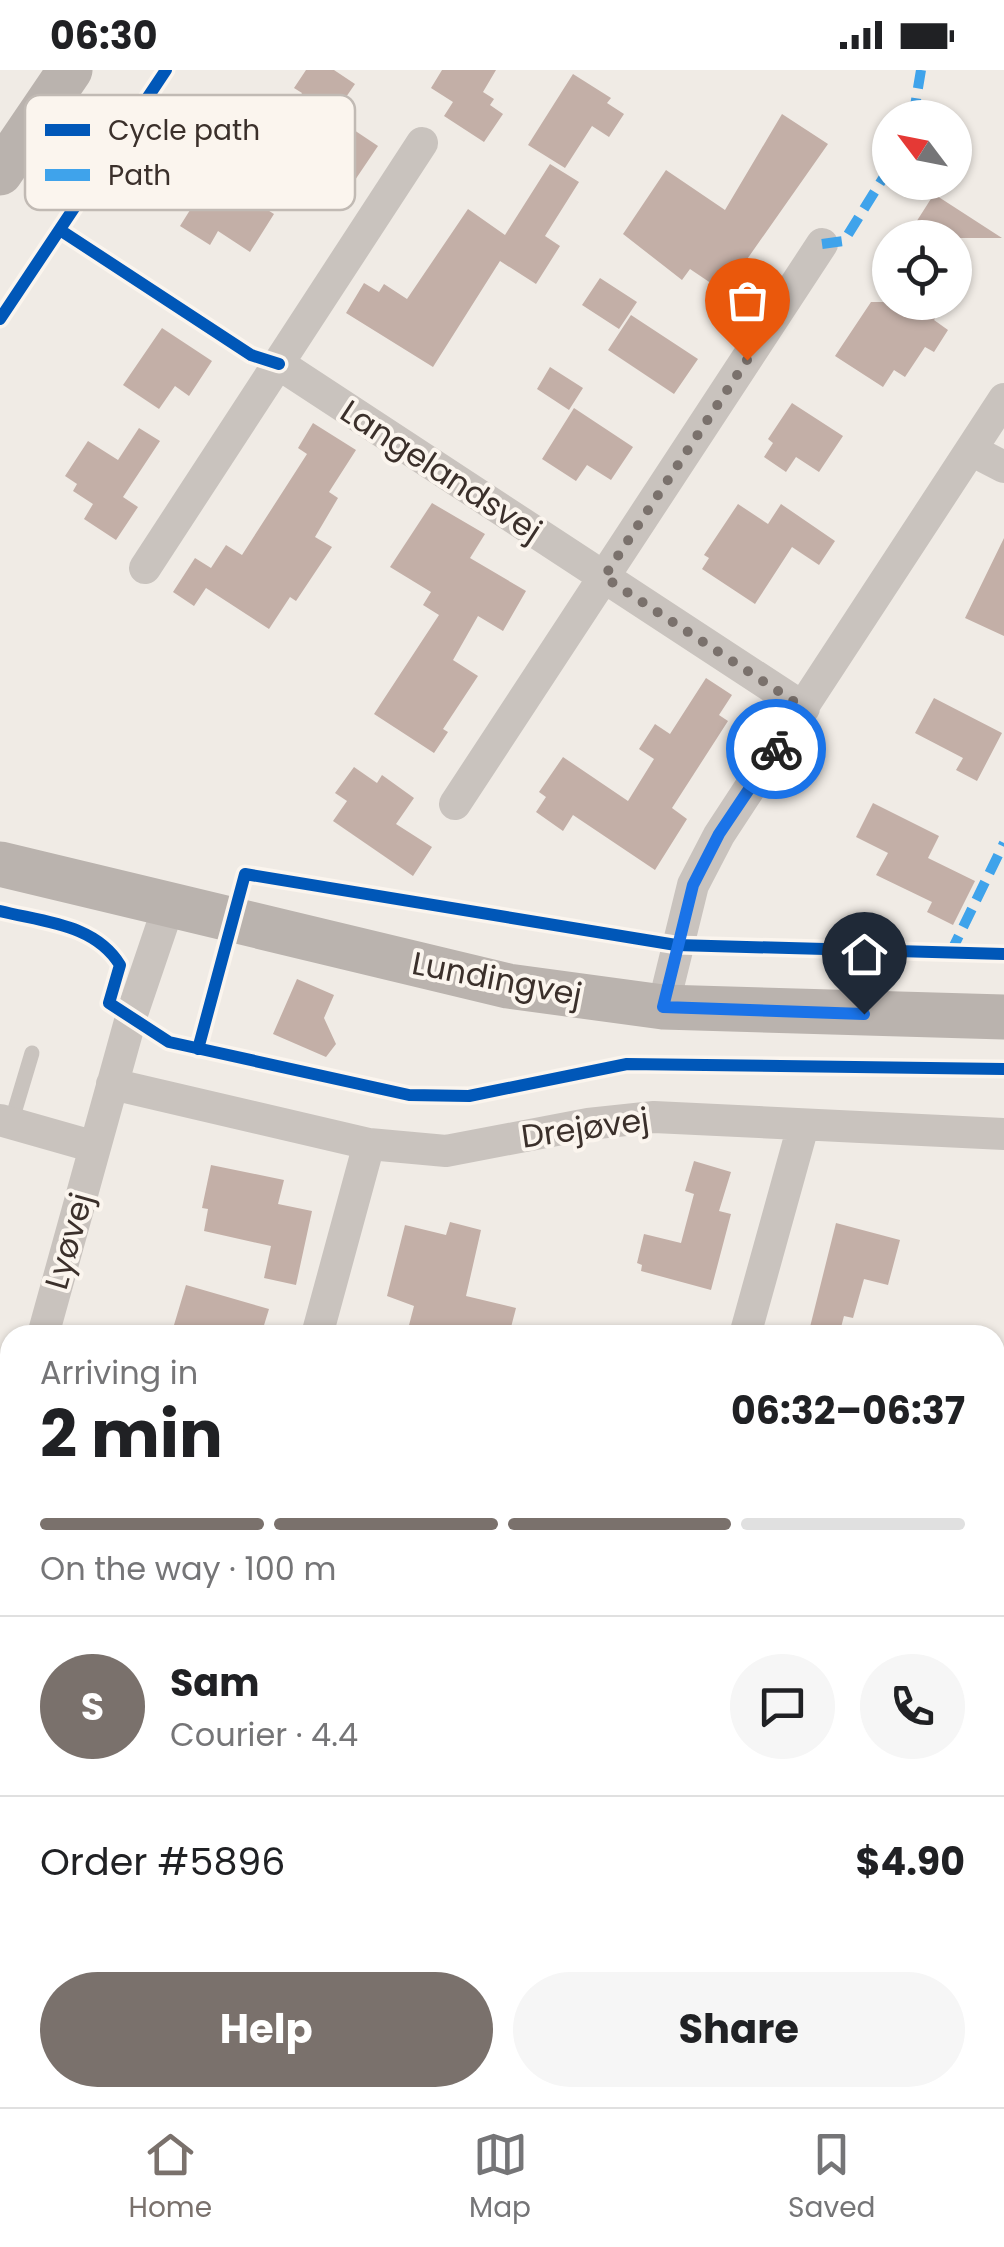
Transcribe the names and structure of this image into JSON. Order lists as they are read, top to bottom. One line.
{"streets":{"street":["Langelandsvej","Lundingvej","Drejøvej","Lyøvej"]},"crossings":[["Lundingvej","Lyøvej"],["Drejøvej","Lyøvej"]],"legend":["Cycle path","Path"],"north":"top left","page":{"status":"06:30","heading":["2 min","Arriving in","06:32–06:37"],"panel":["Sam","Courier · 4.4","Order #5896","$4.90"],"bar":"On the way · 100 m","round":"S","buttons":["Help","Share"],"tabs":["Home","Map","Saved"]}}
